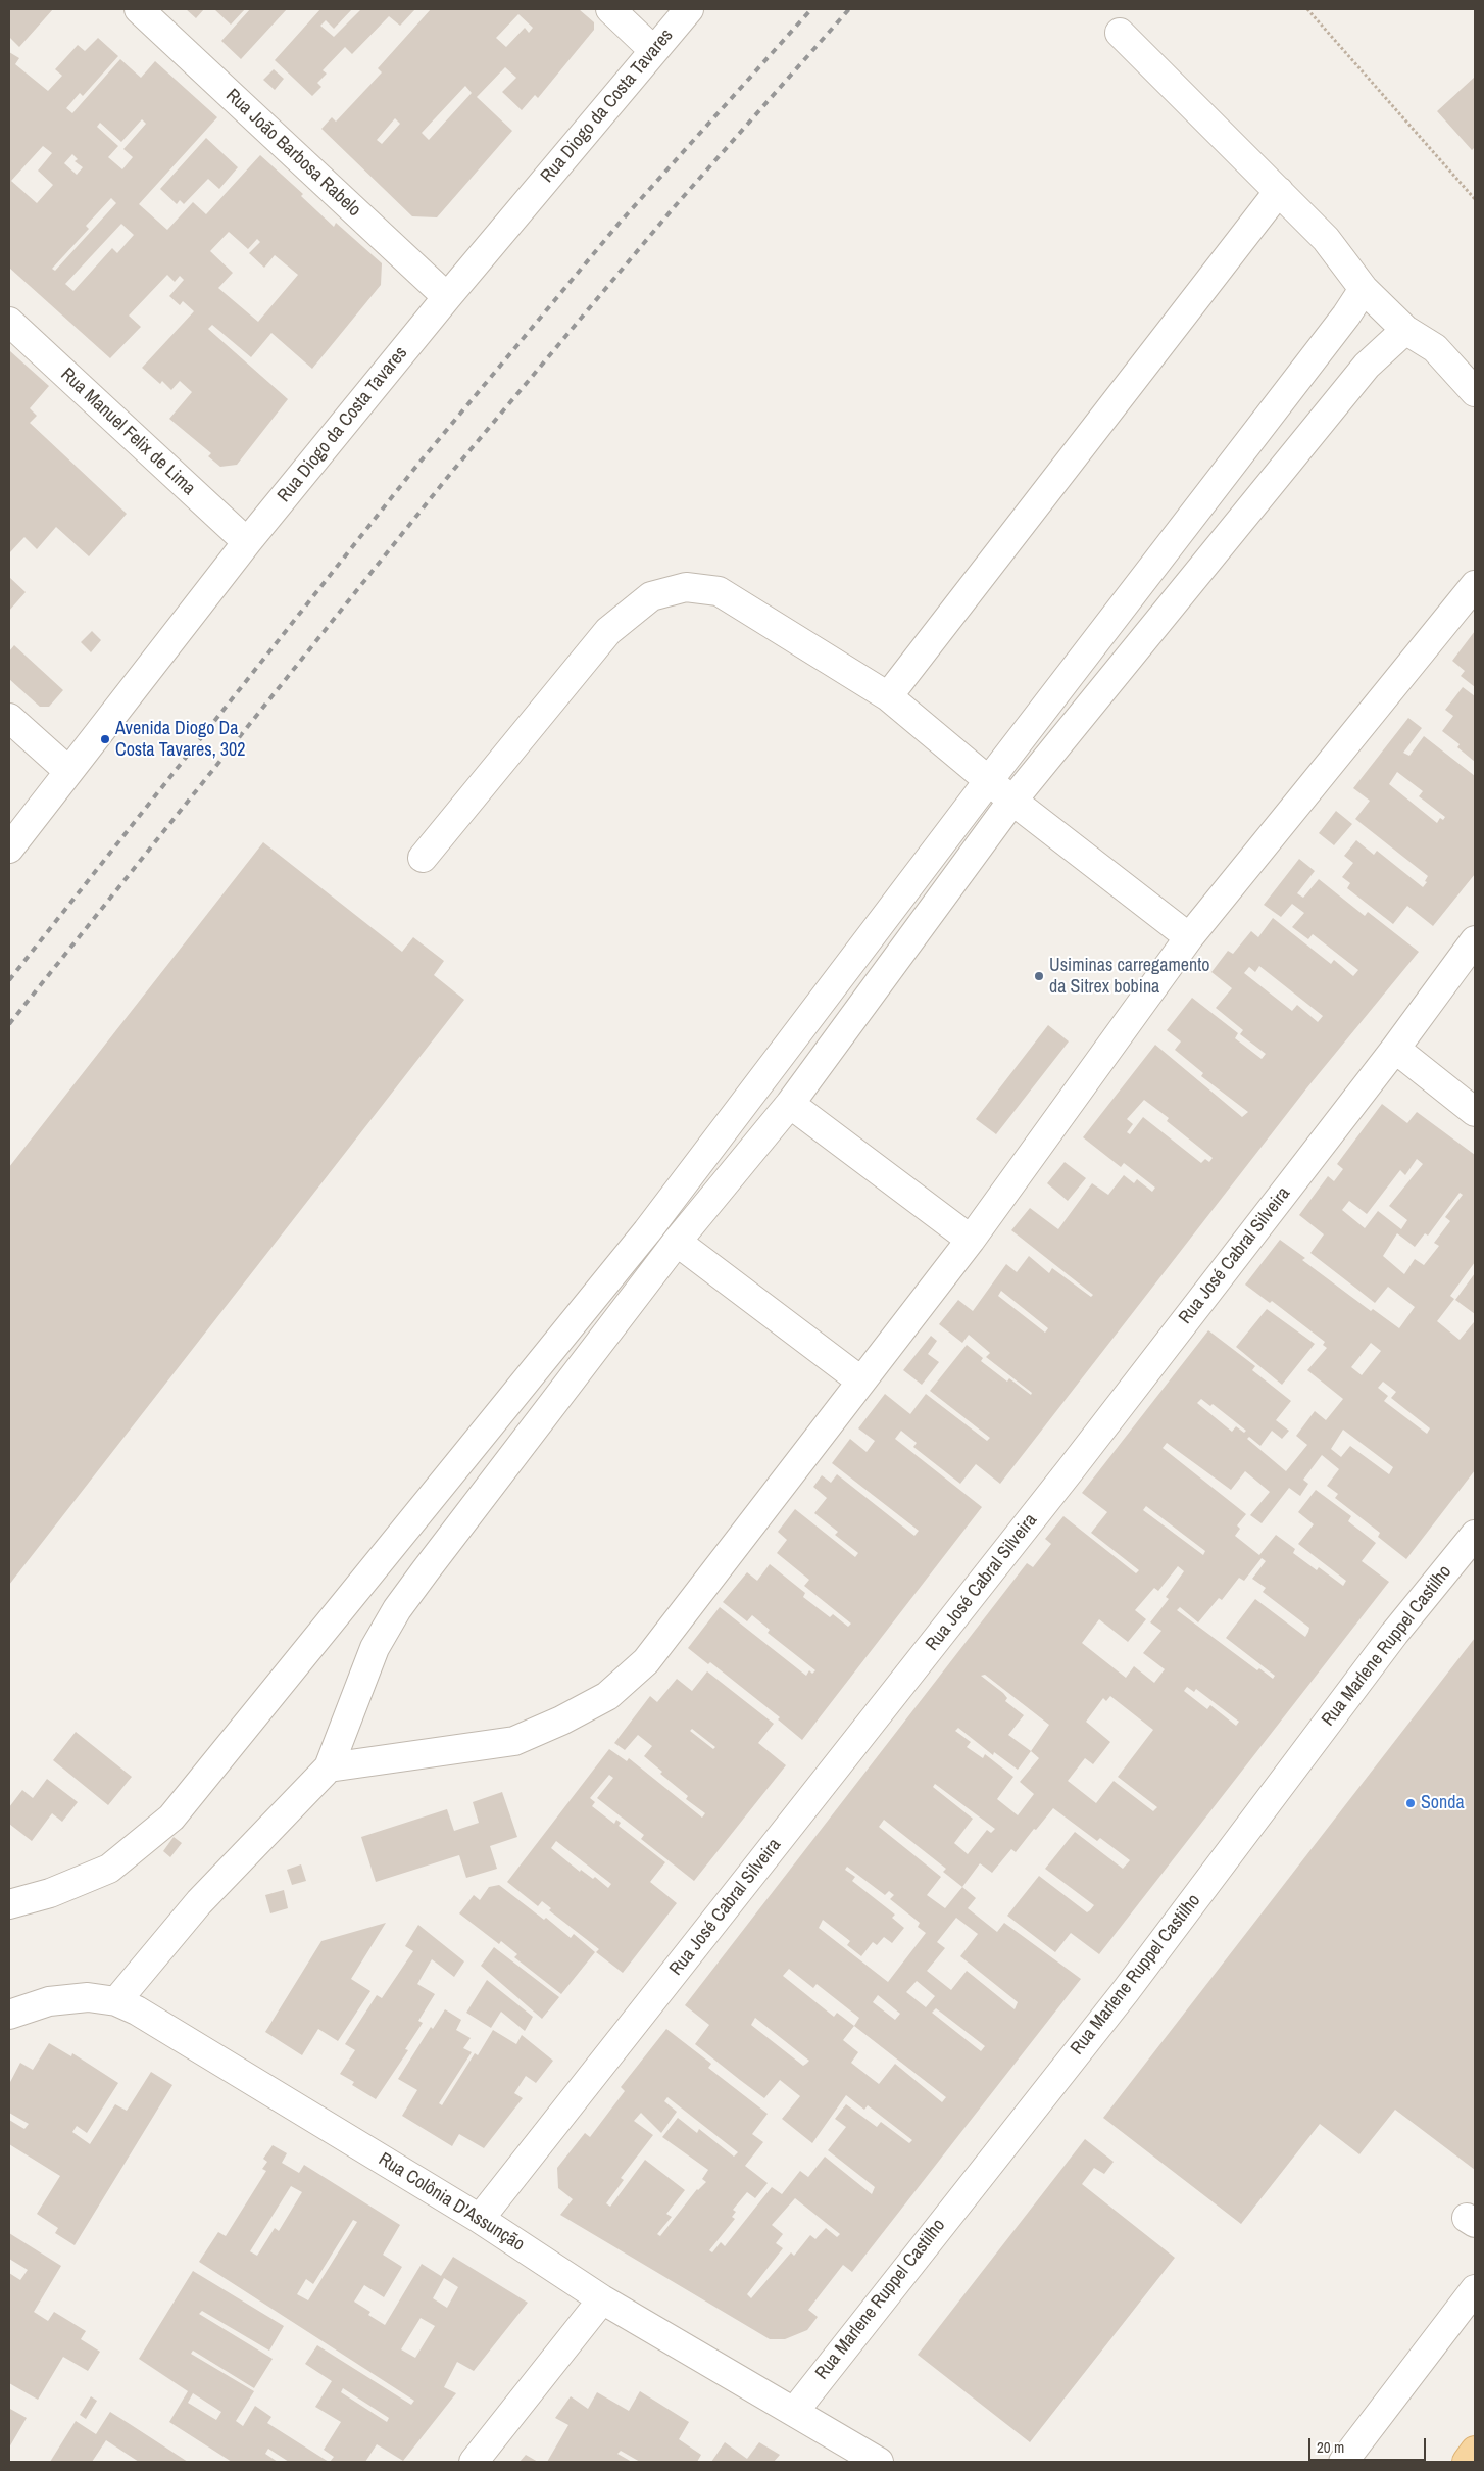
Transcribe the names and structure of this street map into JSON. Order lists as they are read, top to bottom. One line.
{"streets":{"street":["Rua Diogo da Costa Tavares","Rua João Barbosa Rabelo","Rua Manuel Felix de Lima","Rua José Cabral Silveira","Rua Marlene Ruppel Castilho","Rua Colônia D'Assunção"]},"crossings":[["Rua Diogo da Costa Tavares","Rua João Barbosa Rabelo"],["Rua Diogo da Costa Tavares","Rua Manuel Felix de Lima"],["Rua José Cabral Silveira","Rua Colônia D'Assunção"],["Rua Marlene Ruppel Castilho","Rua Colônia D'Assunção"]],"places":["Avenida Diogo Da Costa Tavares, 302","Usiminas carregamento da Sitrex bobina","Sonda"],"scale_bar":"20 m"}
